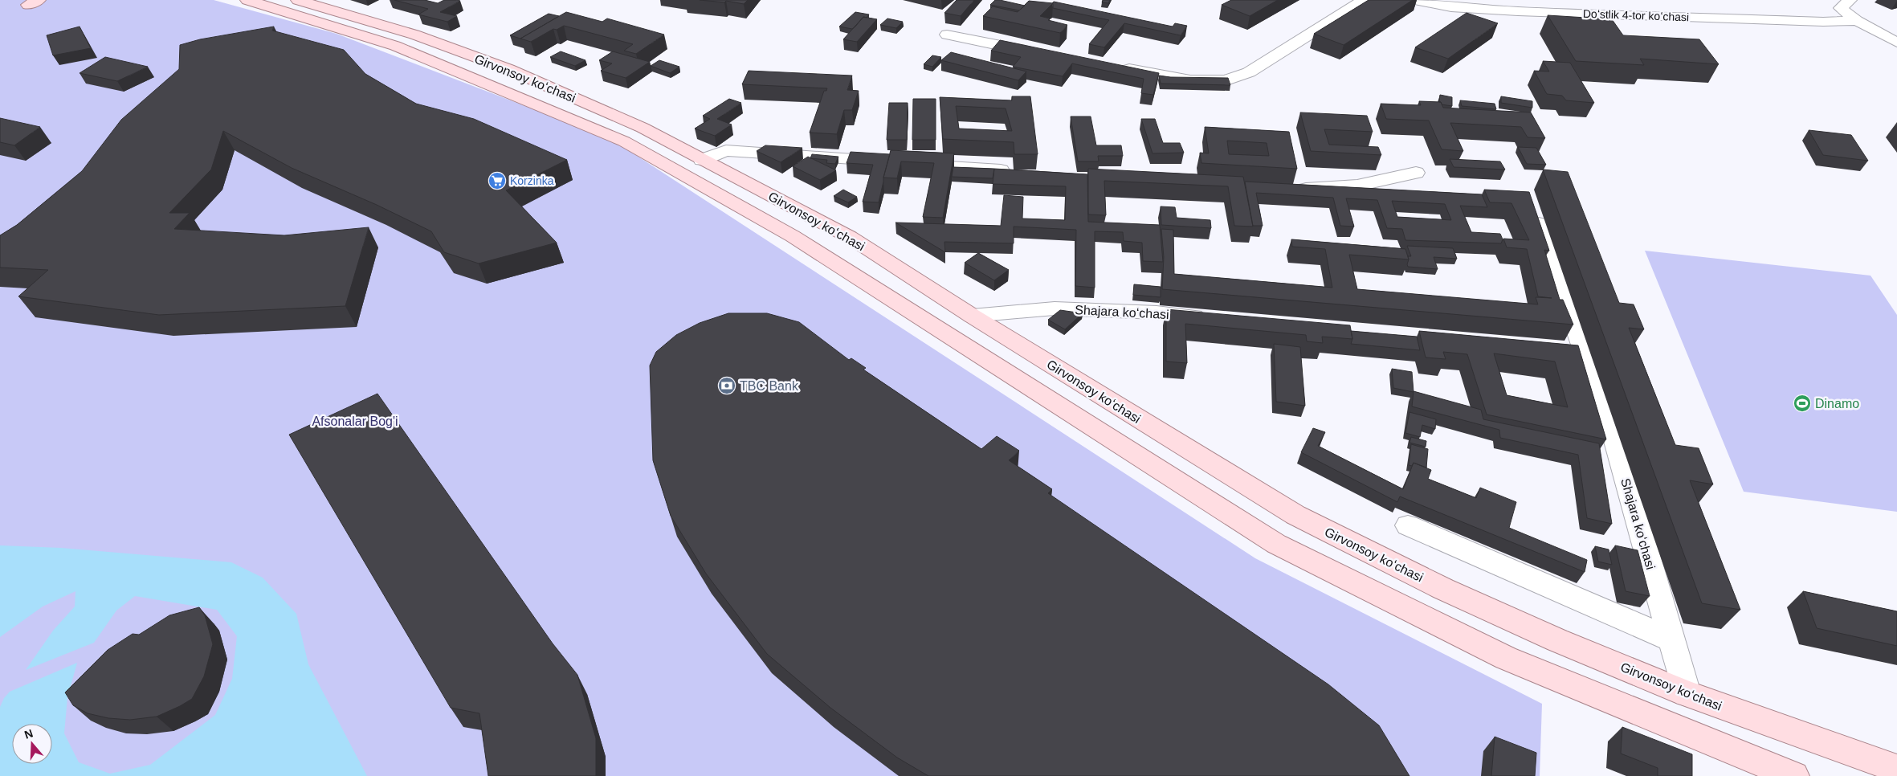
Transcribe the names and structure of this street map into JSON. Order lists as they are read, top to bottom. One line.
{"streets":{"main road":["Girvonsoy koʻchasi"],"street":["Doʻstlik 4-tor koʻchasi","Shajara koʻchasi"]},"crossings":[["Girvonsoy koʻchasi","Shajara koʻchasi"]],"parks":["Afsonalar Bog'i"],"places":{"supermarket":["Korzinka"],"bank":["TBC Bank"],"sports":["Dinamo"]},"north":"top"}
